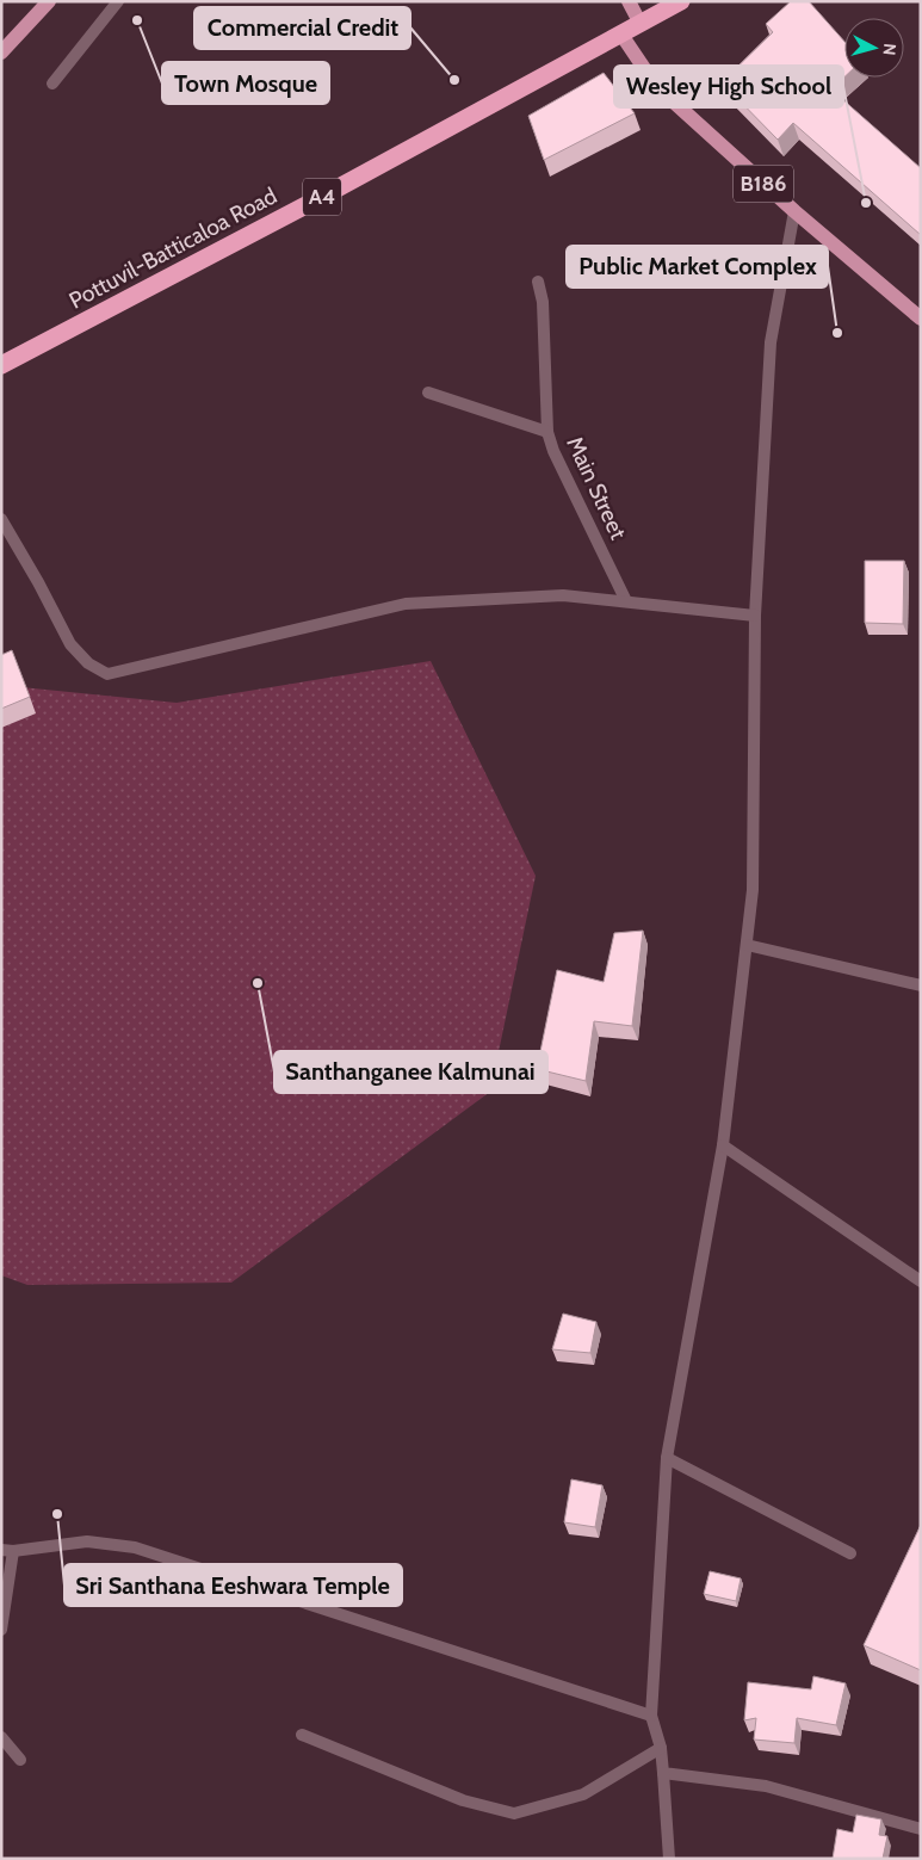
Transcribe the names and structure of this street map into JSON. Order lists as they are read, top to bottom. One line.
{"streets":{"highway":["A4","Pottuvil-Batticaloa Road"],"main road":["B186"],"street":["Main Street"]},"crossings":[["B186","Pottuvil-Batticaloa Road"]],"places":["Town Mosque","Commercial Credit","Wesley High School","Public Market Complex","Santhanganee Kalmunai","Sri Santhana Eeshwara Temple"],"north":"right"}
